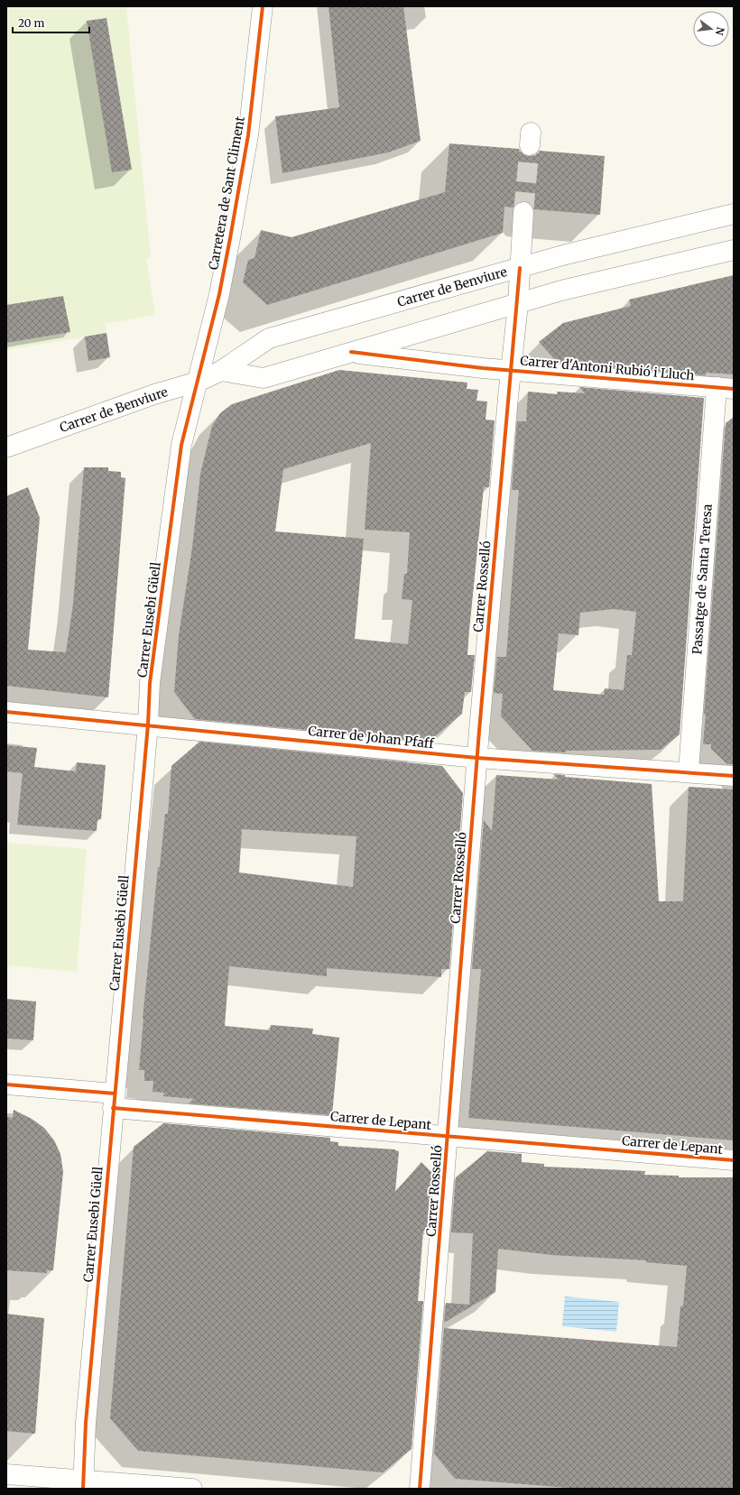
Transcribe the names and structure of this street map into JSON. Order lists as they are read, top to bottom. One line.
{"streets":{"street":["Carretera de Sant Climent","Carrer de Benviure","Carrer d'Antoni Rubió i Lluch","Passatge de Santa Teresa","Carrer Rosselló","Carrer Eusebi Güell","Carrer de Johan Pfaff","Carrer de Lepant"]},"crossings":[["Carretera de Sant Climent","Carrer de Benviure"],["Carretera de Sant Climent","Carrer Eusebi Güell"],["Carrer de Benviure","Carrer Rosselló"],["Carrer de Benviure","Carrer Eusebi Güell"],["Carrer d'Antoni Rubió i Lluch","Passatge de Santa Teresa"],["Carrer d'Antoni Rubió i Lluch","Carrer Rosselló"],["Passatge de Santa Teresa","Carrer de Johan Pfaff"],["Carrer Rosselló","Carrer de Johan Pfaff"],["Carrer Rosselló","Carrer de Lepant"],["Carrer Eusebi Güell","Carrer de Johan Pfaff"],["Carrer Eusebi Güell","Carrer de Lepant"]],"scale_bar":"20 m","north":"right"}
